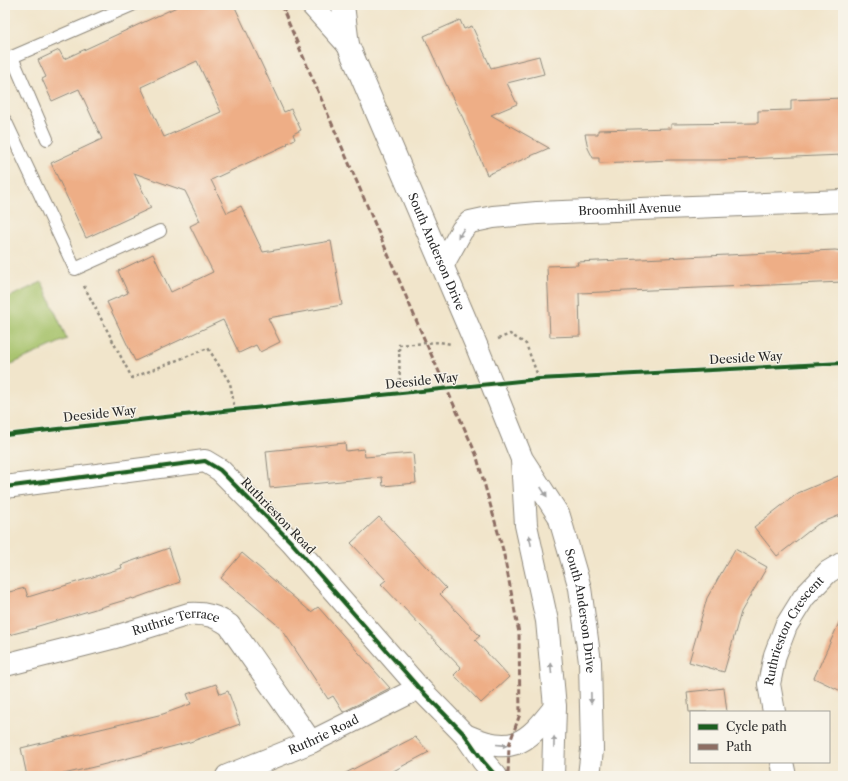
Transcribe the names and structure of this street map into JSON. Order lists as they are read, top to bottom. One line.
{"streets":{"street":["Broomhill Avenue","South Anderson Drive","Ruthrieston Road","Ruthrie Terrace","Ruthrieston Crescent","Ruthrie Road"],"cycle path":["Deeside Way"]},"crossings":[["Broomhill Avenue","South Anderson Drive"],["South Anderson Drive","Ruthrieston Road"],["Ruthrieston Road","Ruthrie Road"],["Ruthrie Terrace","Ruthrie Road"]],"one_way":["Broomhill Avenue"],"legend":["Cycle path","Path"]}
